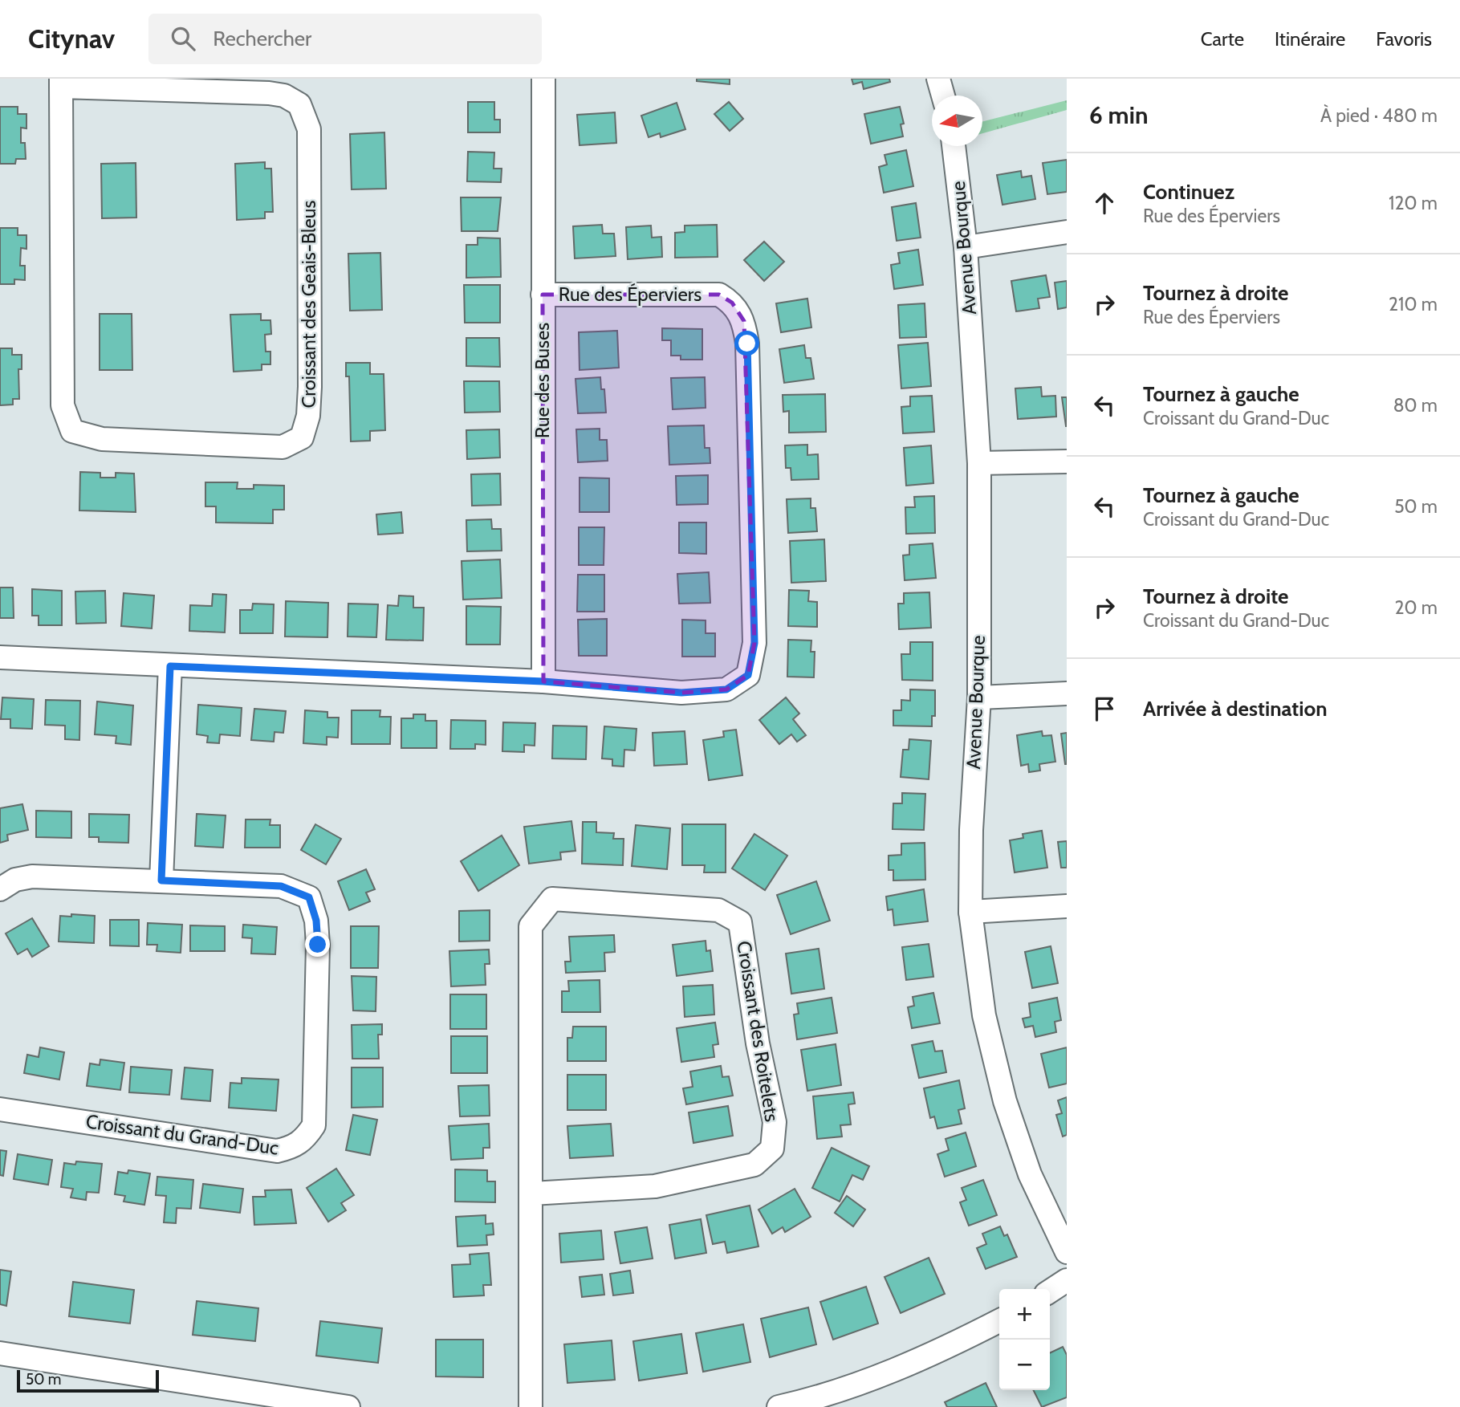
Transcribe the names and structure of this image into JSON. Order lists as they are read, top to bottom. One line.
{"streets":{"street":["Avenue Bourque","Rue des Éperviers","Croissant des Geais-Bleus","Rue des Buses","Croissant des Roitelets","Croissant du Grand-Duc"]},"crossings":[["Rue des Éperviers","Rue des Buses"]],"scale_bar":"50 m","north":"left","page":{"header":"Citynav","search":"Rechercher","nav":["Carte","Itinéraire","Favoris"],"heading":["6 min","À pied · 480 m"],"list":[["Continuez","Rue des Éperviers","120 m"],["Tournez à droite","Rue des Éperviers","210 m"],["Tournez à gauche","Croissant du Grand-Duc","80 m"],["Tournez à gauche","Croissant du Grand-Duc","50 m"],["Tournez à droite","Croissant du Grand-Duc","20 m"],"Arrivée à destination"],"map_buttons":["+","−"],"scale":"50 m"}}
